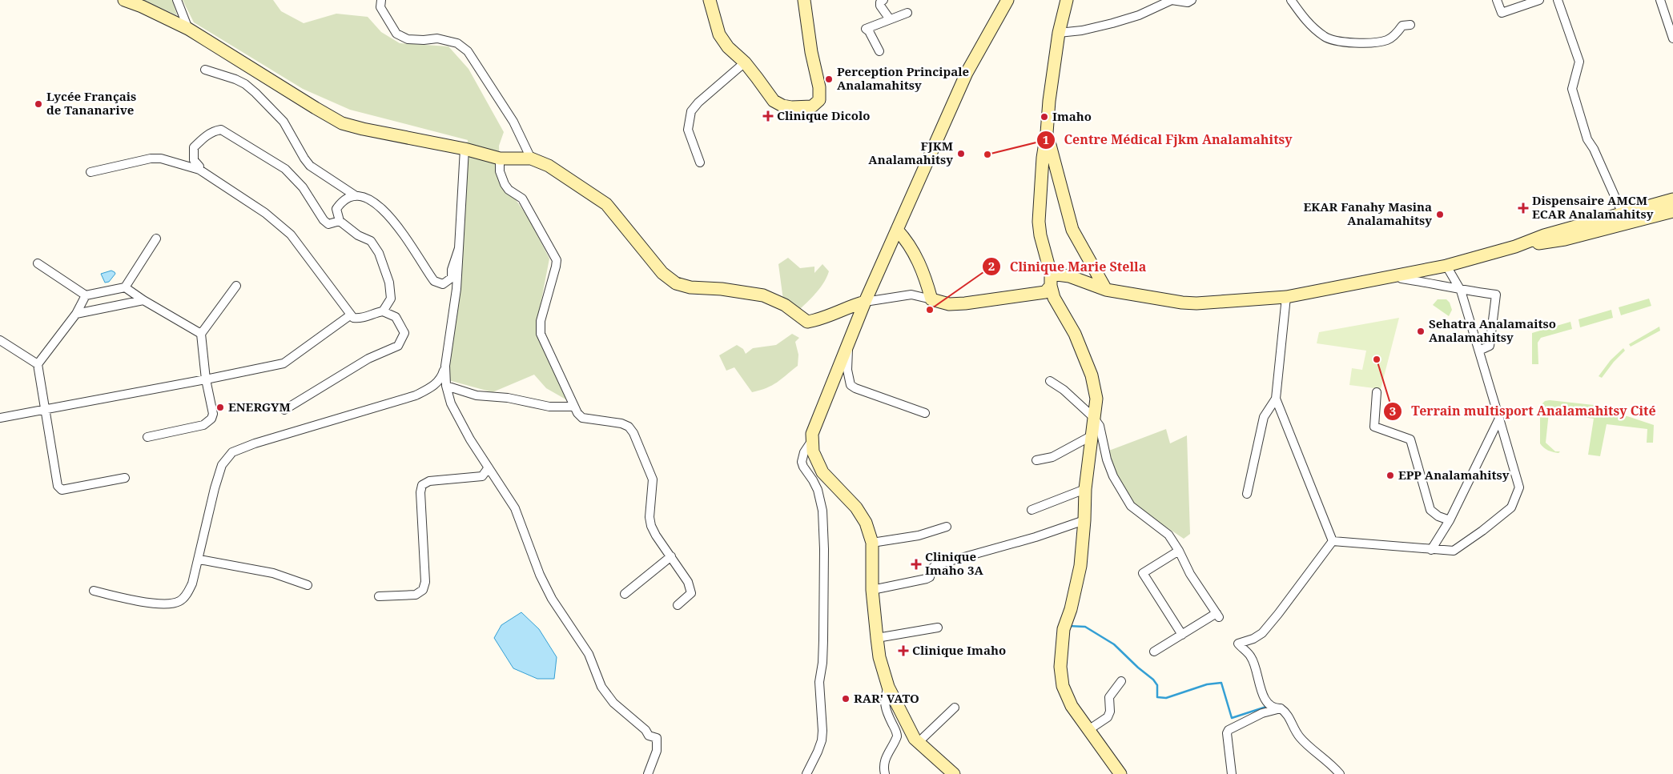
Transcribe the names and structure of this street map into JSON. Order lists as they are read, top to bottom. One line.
{"places":{"other":["Perception Principale Analamahitsy","Lycée Français de Tananarive","Imaho","FJKM Analamahitsy","Centre Médical Fjkm Analamahitsy","EKAR Fanahy Masina Analamahitsy","Clinique Marie Stella","Sehatra Analamaitso Analamahitsy","Terrain multisport Analamahitsy Cité","ENERGYM","EPP Analamahitsy","RAR' VATO"],"health":["Clinique Dicolo","Dispensaire AMCM ECAR Analamahitsy","Clinique Imaho 3A","Clinique Imaho"]}}
